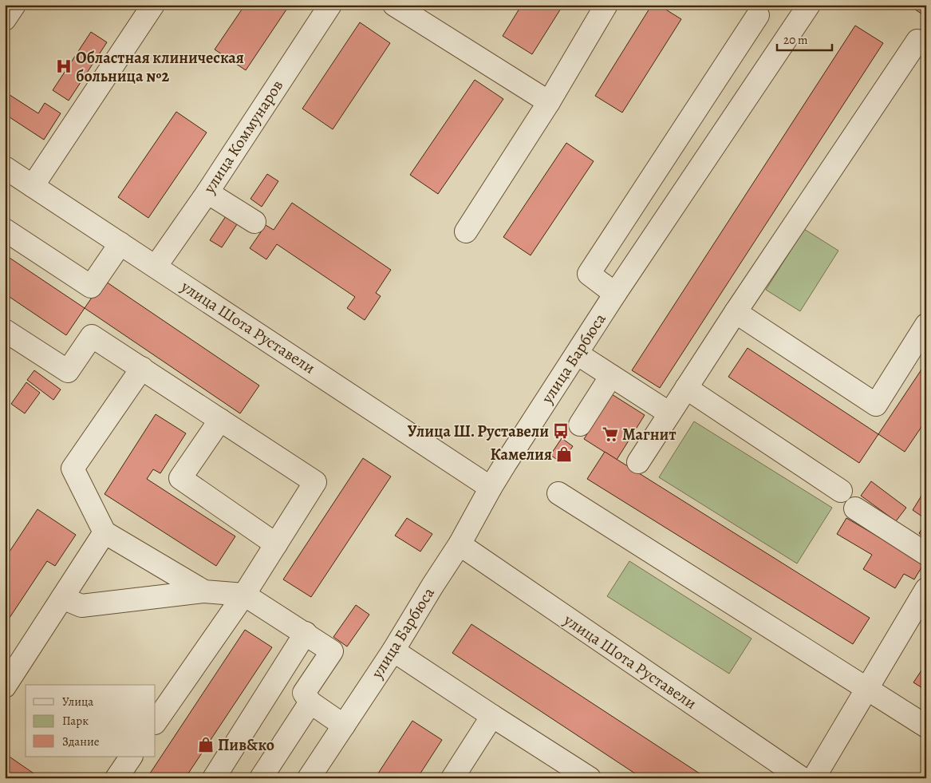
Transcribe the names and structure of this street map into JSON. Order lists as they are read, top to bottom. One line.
{"streets":{"street":["улица Коммунаров","улица Шота Руставели","улица Барбюса"]},"crossings":[["улица Коммунаров","улица Шота Руставели"],["улица Шота Руставели","улица Барбюса"]],"places":{"hospital":["Областная клиническая больница №2"],"bus stop":["Улица Ш. Руставели"],"supermarket":["Магнит"],"shop":["Камелия","Пив&ко"]},"legend":["Улица","Парк","Здание"],"scale_bar":"20 m"}
